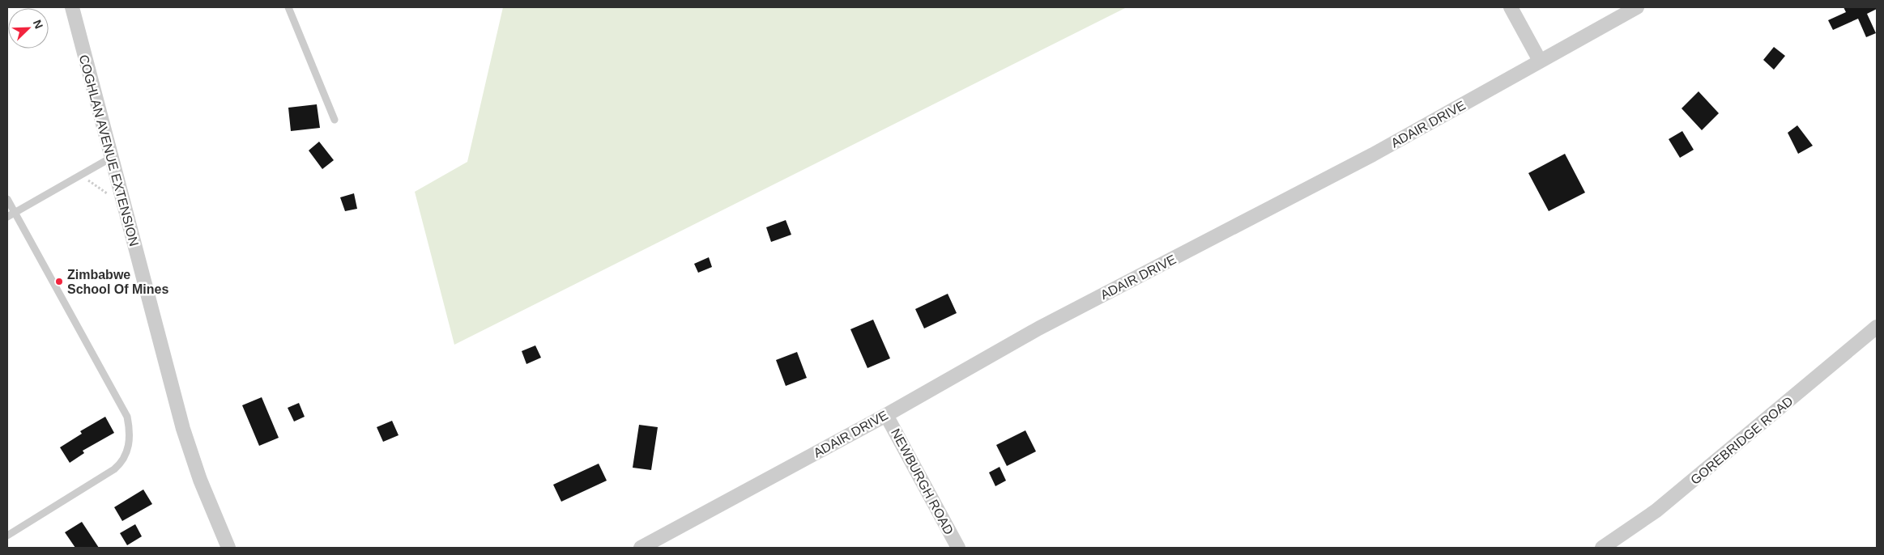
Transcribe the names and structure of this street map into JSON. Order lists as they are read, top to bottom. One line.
{"streets":{"street":["ADAIR DRIVE","COGHLAN AVENUE EXTENSION","GOREBRIDGE ROAD","NEWBURGH ROAD"]},"crossings":[["ADAIR DRIVE","NEWBURGH ROAD"]],"places":["Zimbabwe School Of Mines"],"north":"top right"}
